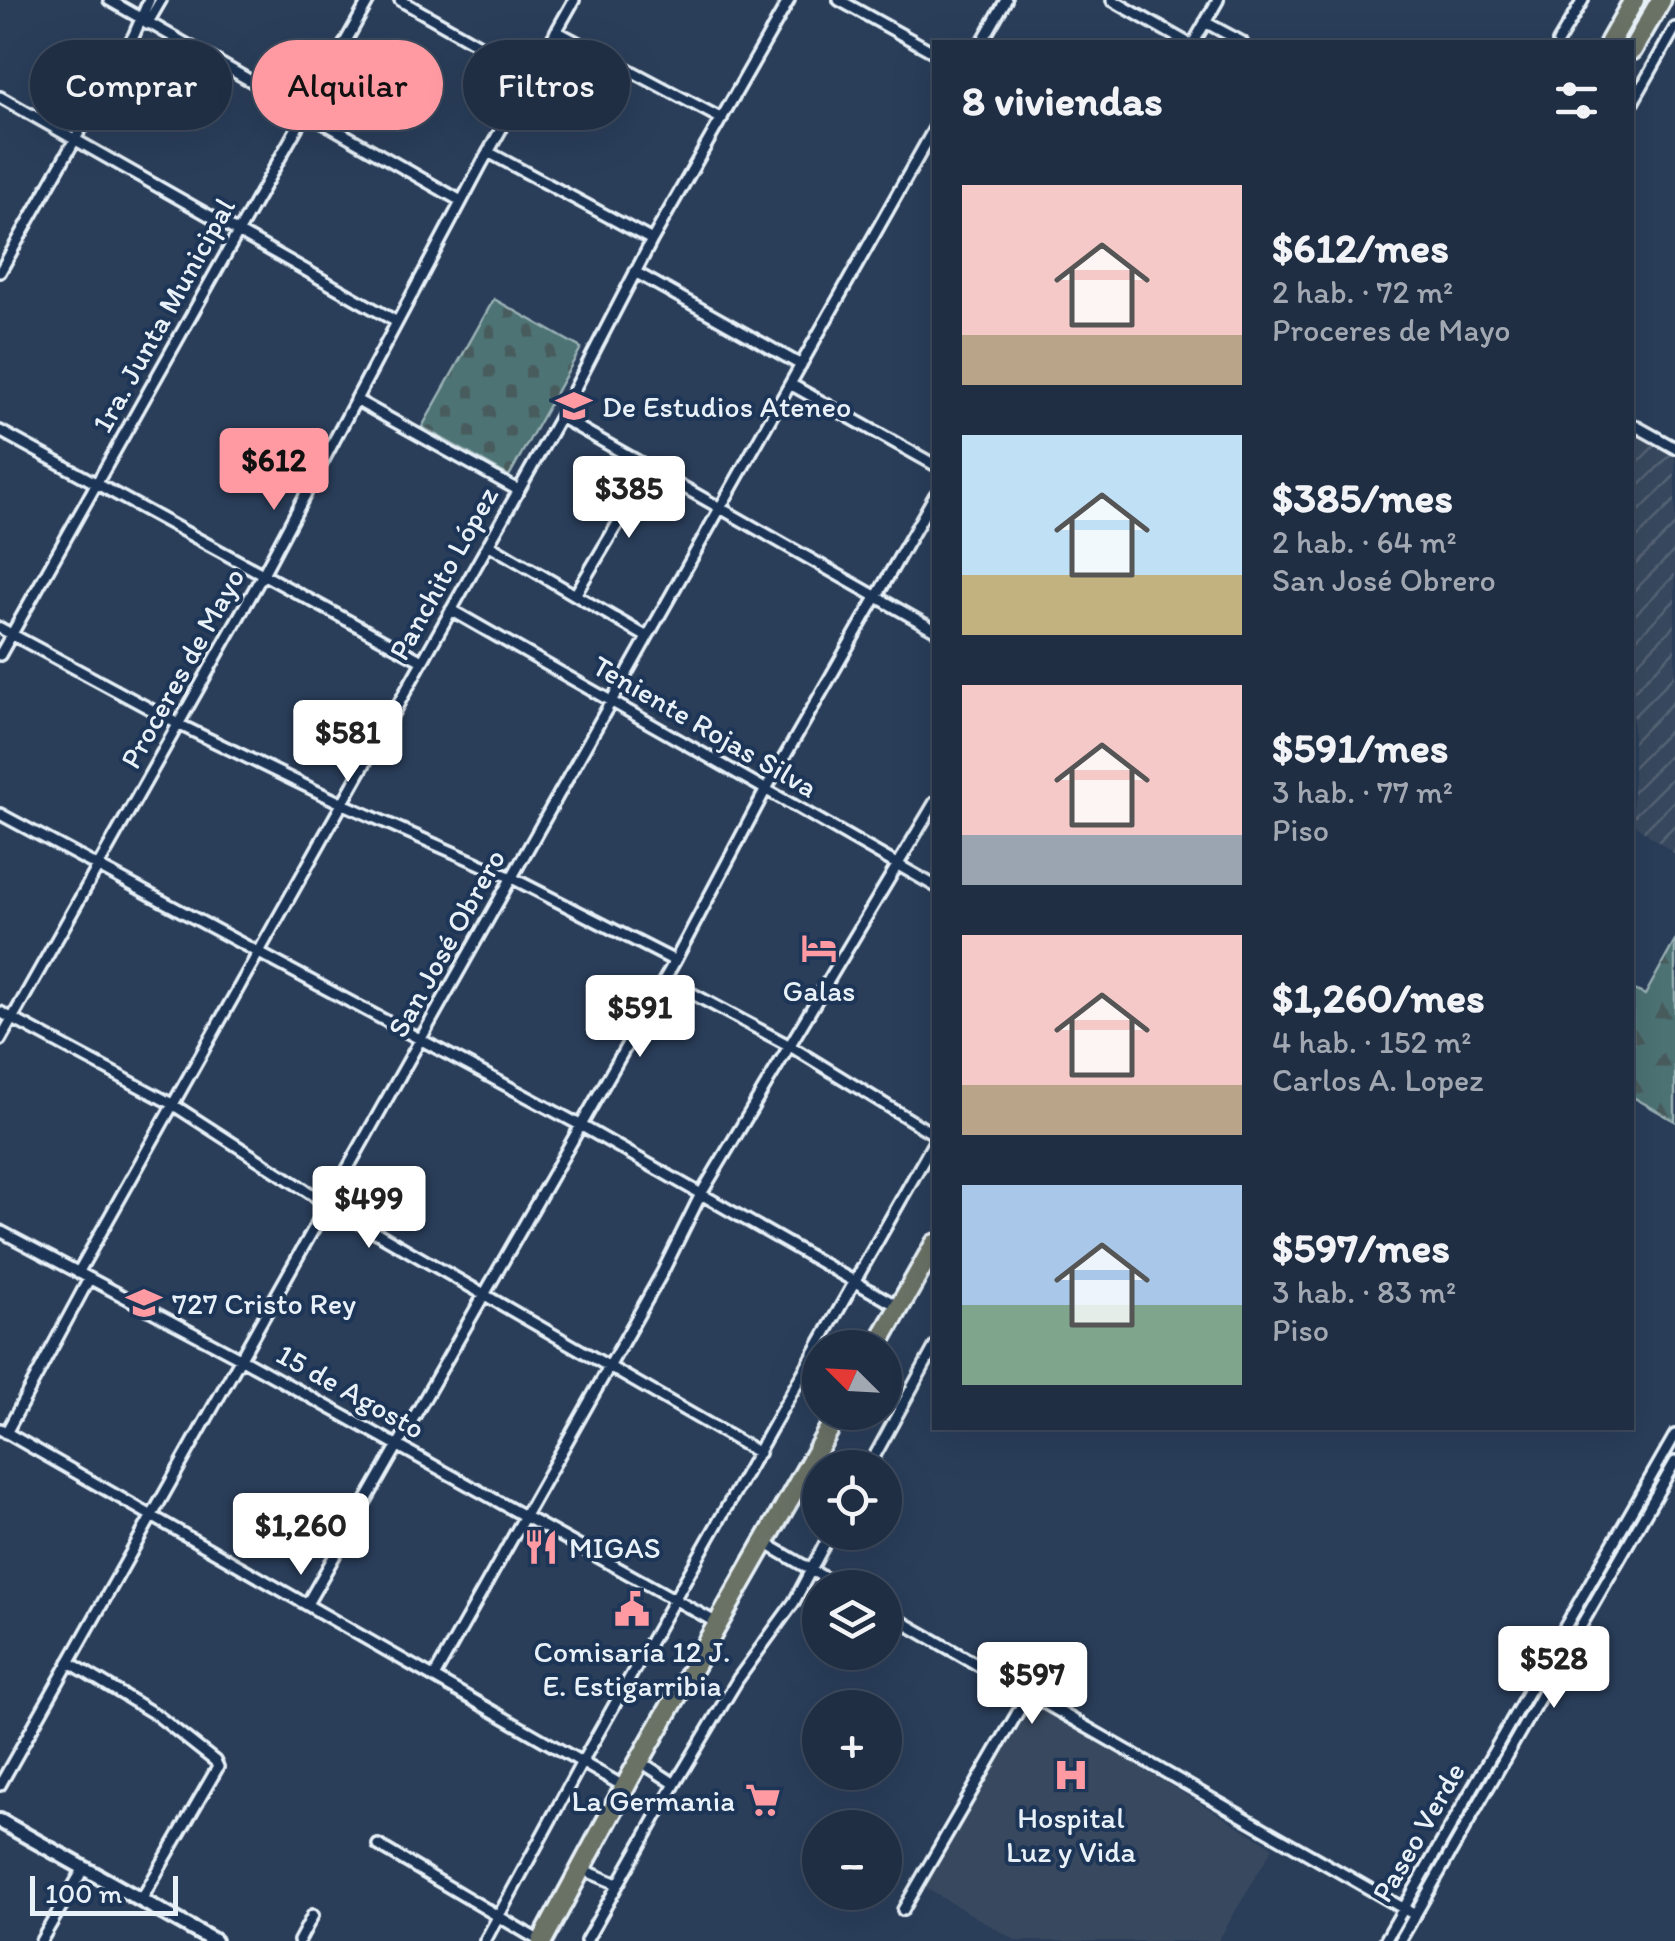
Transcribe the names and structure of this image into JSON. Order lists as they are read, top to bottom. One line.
{"streets":{"street":["1ra. Junta Municipal","Panchito López","Proceres de Mayo","Teniente Rojas Silva","San José Obrero","15 de Agosto","Paseo Verde"]},"crossings":[["Panchito López","Teniente Rojas Silva"],["Panchito López","15 de Agosto"],["Teniente Rojas Silva","San José Obrero"],["San José Obrero","15 de Agosto"]],"places":{"school or university":["De Estudios Ateneo","727 Cristo Rey"],"hotel":["Galas"],"restaurant":["MIGAS"],"public building":["Comisaría 12 J. E. Estigarribia"],"hospital":["Hospital Luz y Vida"],"supermarket":["La Germania"]},"scale_bar":"100 m","north":"top left","page":{"chip":["Comprar","Alquilar","Filtros"],"heading":"8 viviendas","list":[{"name":"$612/mes","note":"2 hab. · 72 m² · Proceres de Mayo"},{"name":"$385/mes","note":"2 hab. · 64 m² · San José Obrero"},{"name":"$591/mes","note":"3 hab. · 77 m² · Piso"},{"name":"$1,260/mes","note":"4 hab. · 152 m² · Carlos A. Lopez"},{"name":"$597/mes","note":"3 hab. · 83 m² · Piso"}],"price":["$612","$385","$581","$591","$499","$1,260","$528","$597"],"map_buttons":["+","−"],"scale":"100 m"}}
